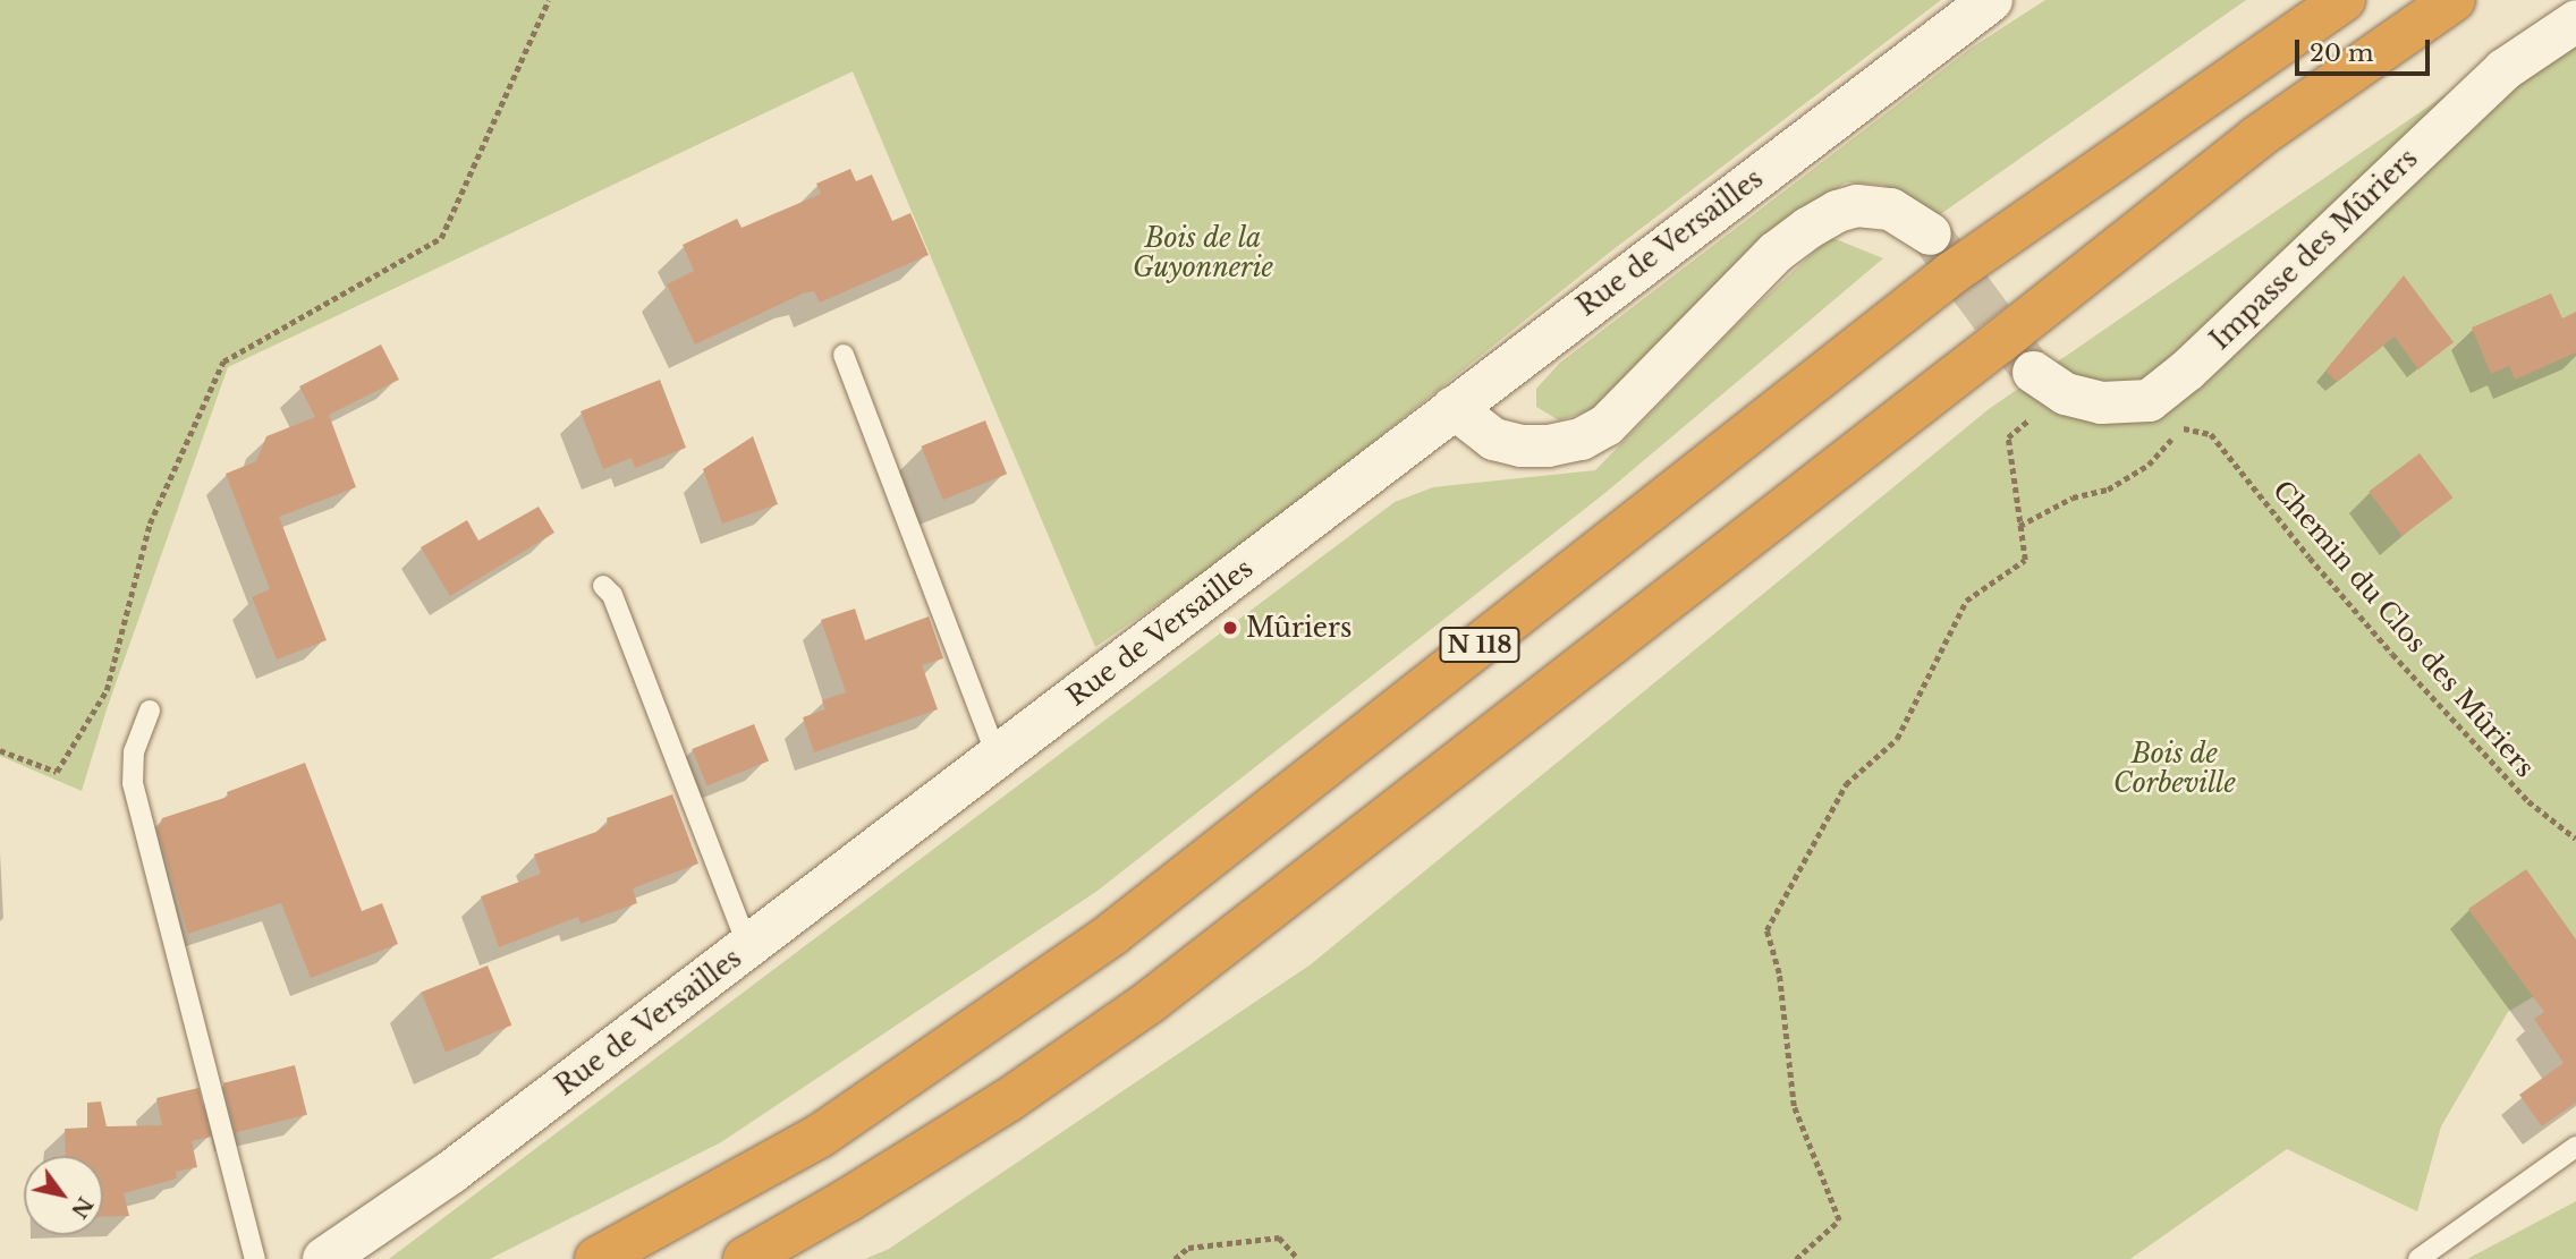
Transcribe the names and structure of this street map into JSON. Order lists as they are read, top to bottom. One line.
{"streets":{"highway":["N 118"],"main road":["Rue de Versailles"],"street":["Impasse des Mûriers"],"path":["Chemin du Clos des Mûriers"]},"parks":["Bois de la Guyonnerie","Bois de Corbeville"],"places":["Mûriers"],"scale_bar":"20 m","north":"bottom right"}
